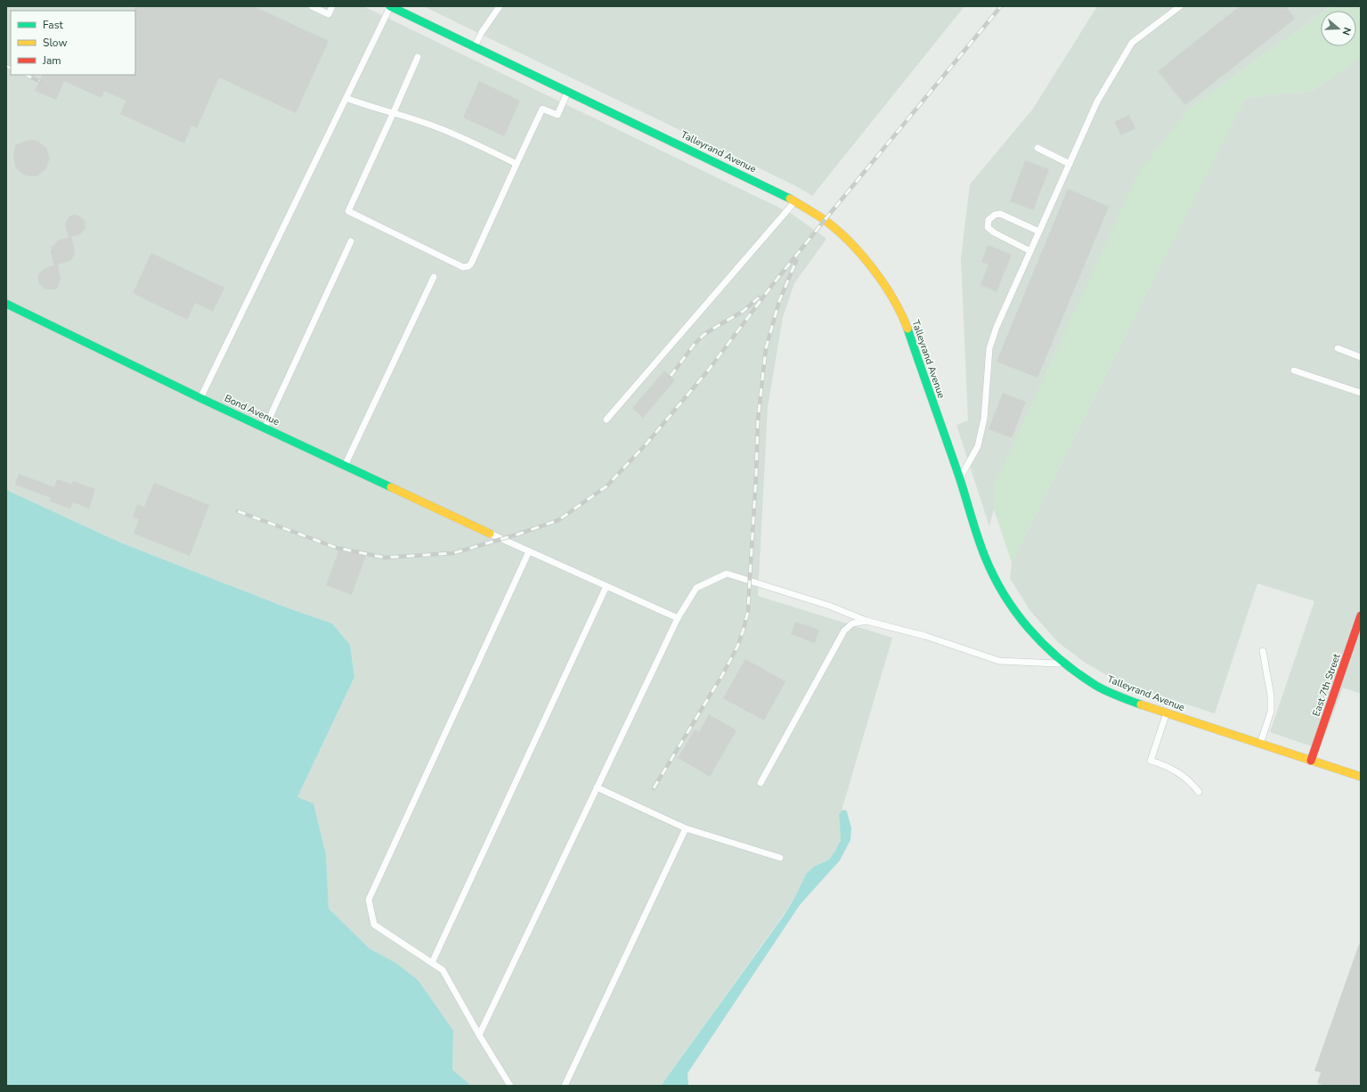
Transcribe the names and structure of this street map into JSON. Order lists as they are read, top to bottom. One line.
{"streets":{"street":["Talleyrand Avenue","Bond Avenue","East 7th Street"]},"crossings":[["Talleyrand Avenue","East 7th Street"]],"legend":["Fast","Slow","Jam"],"north":"right"}
